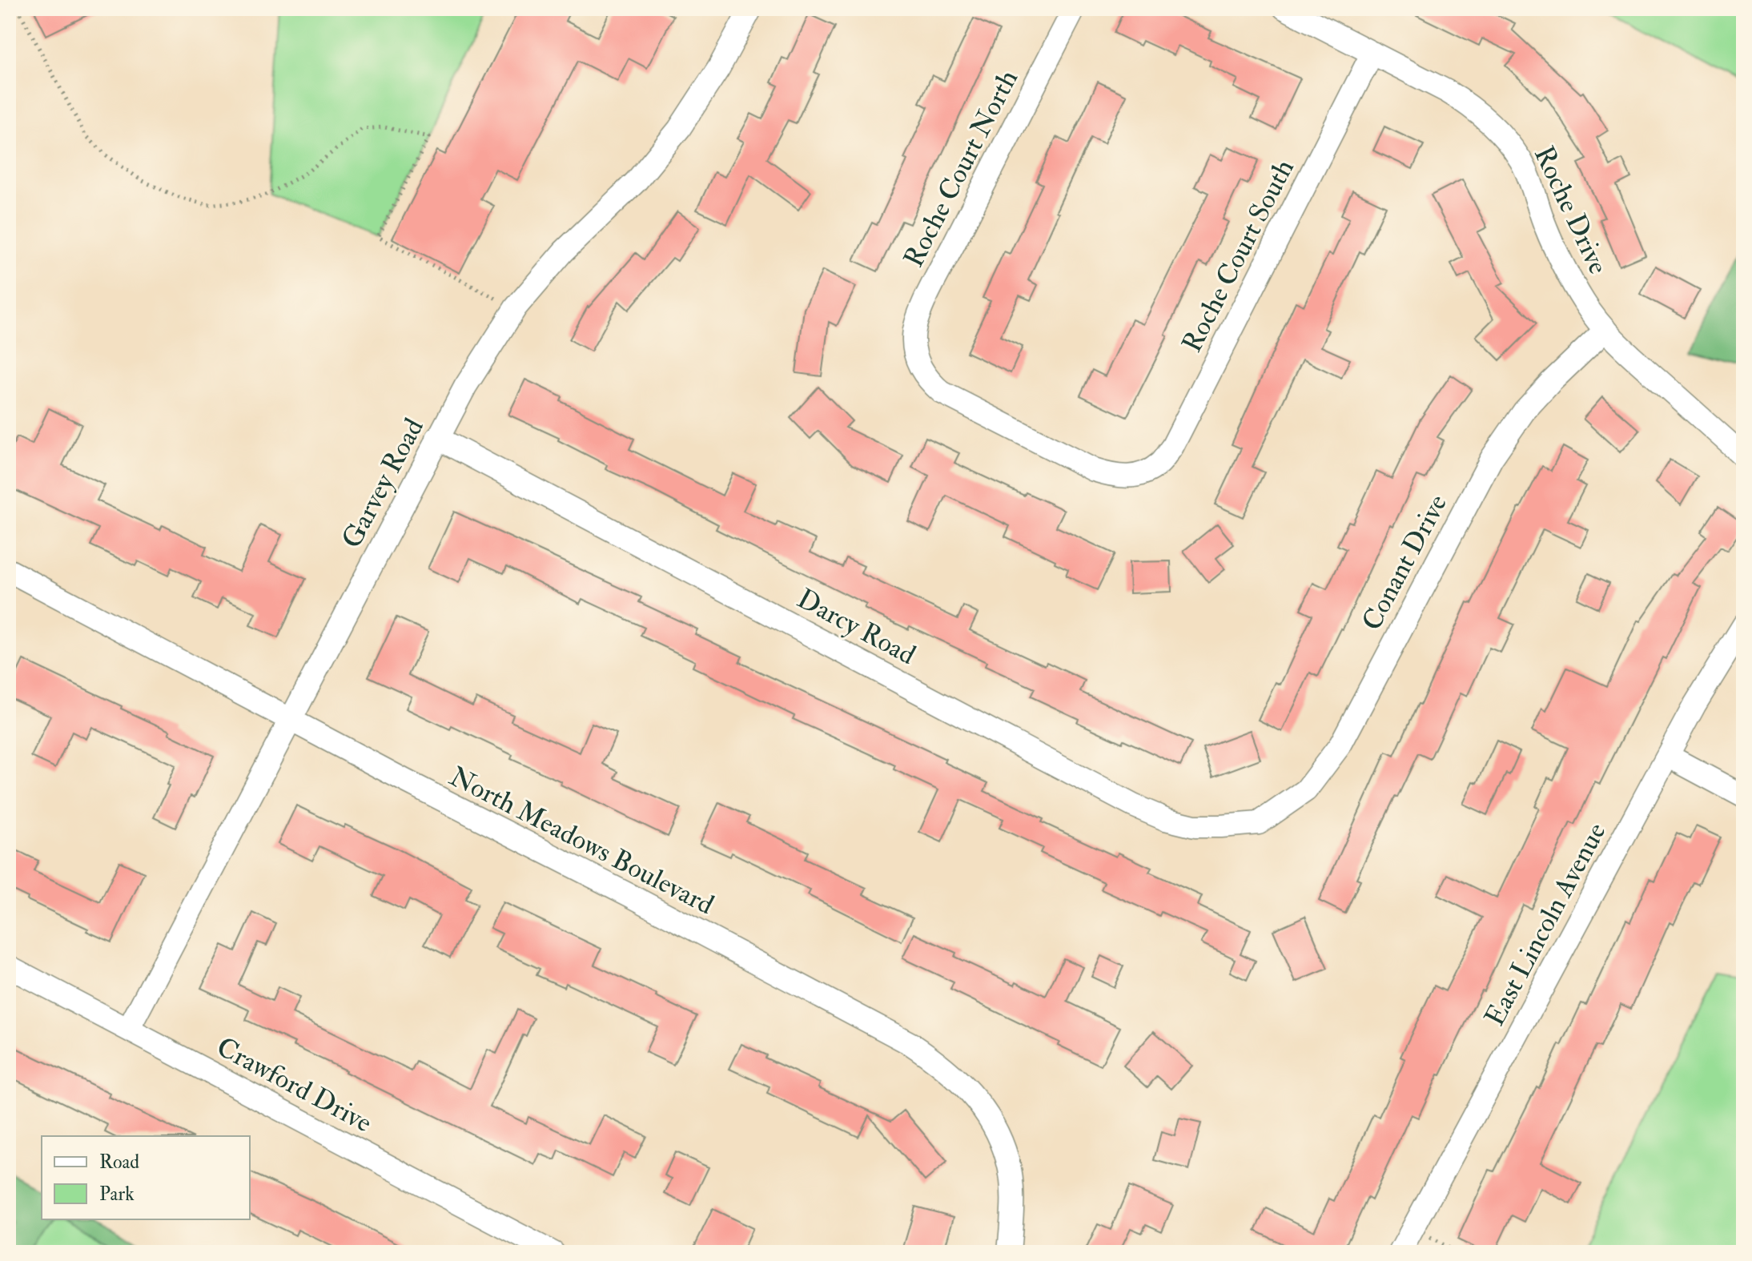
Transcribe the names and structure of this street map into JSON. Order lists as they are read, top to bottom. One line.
{"streets":{"street":["Roche Court North","Roche Drive","Roche Court South","Garvey Road","Conant Drive","Darcy Road","North Meadows Boulevard","East Lincoln Avenue","Crawford Drive"]},"crossings":[["Roche Court North","Roche Court South"],["Roche Drive","Roche Court South"],["Roche Drive","Conant Drive"],["Garvey Road","Darcy Road"],["Garvey Road","North Meadows Boulevard"],["Garvey Road","Crawford Drive"],["Conant Drive","Darcy Road"]],"legend":["Road","Park"]}
